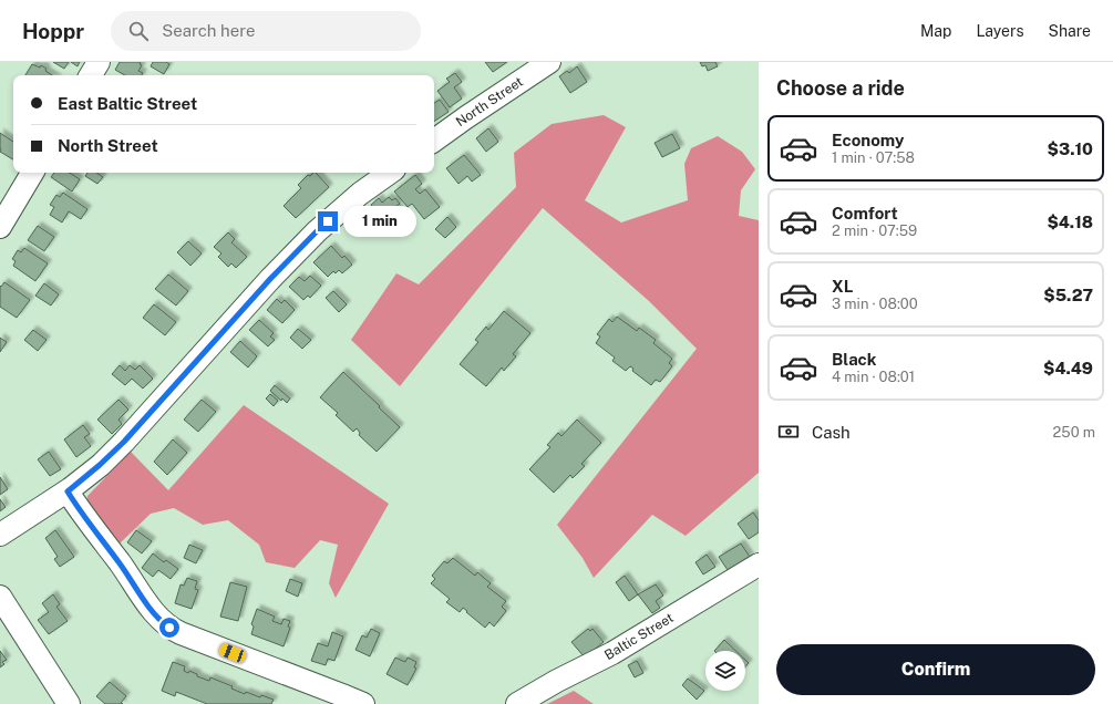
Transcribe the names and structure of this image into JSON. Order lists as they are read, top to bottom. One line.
{"streets":{"street":["North Street","Baltic Street"]},"page":{"header":"Hoppr","search":"Search here","nav":["Map","Layers","Share"],"heading":"Choose a ride","banner":["East Baltic Street","North Street"],"list":[{"name":"Economy","note":"1 min · 07:58","value":"$3.10"},{"name":"Comfort","note":"2 min · 07:59","value":"$4.18"},{"name":"XL","note":"3 min · 08:00","value":"$5.27"},{"name":"Black","note":"4 min · 08:01","value":"$4.49"}],"bubble":"1 min","pay":["Cash","250 m"],"buttons":"Confirm"}}
